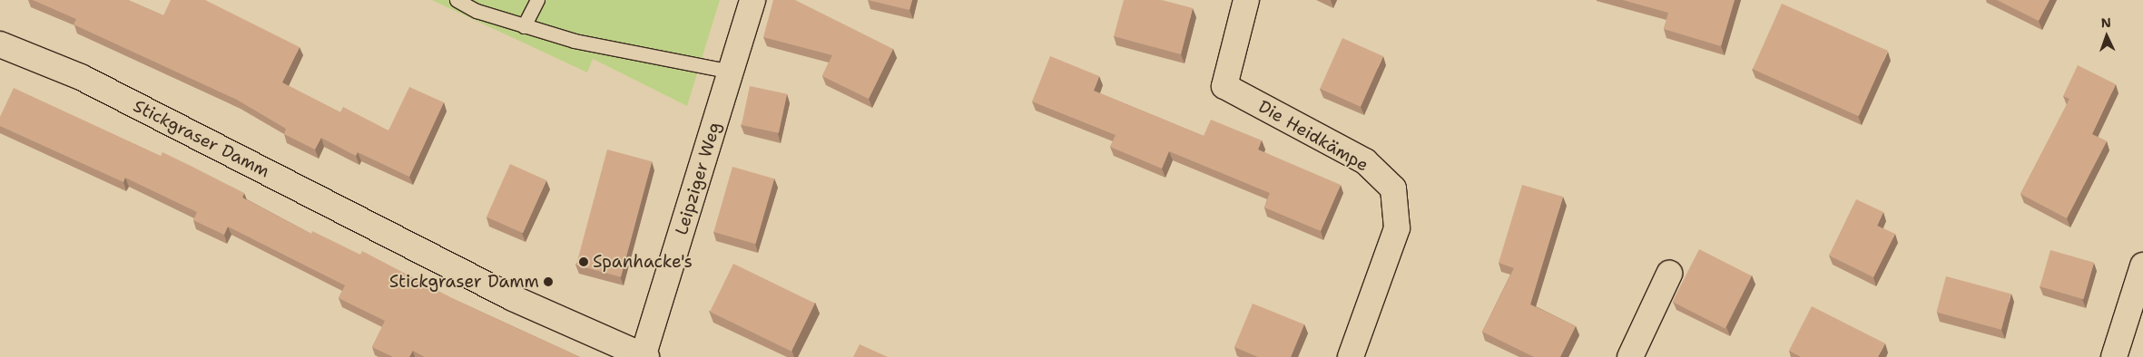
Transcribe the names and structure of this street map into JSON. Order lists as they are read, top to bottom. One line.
{"streets":{"street":["Die Heidkämpe","Stickgraser Damm","Leipziger Weg"]},"crossings":[["Stickgraser Damm","Leipziger Weg"]],"places":["Spanhacke's","Stickgraser Damm"],"north":"top"}
